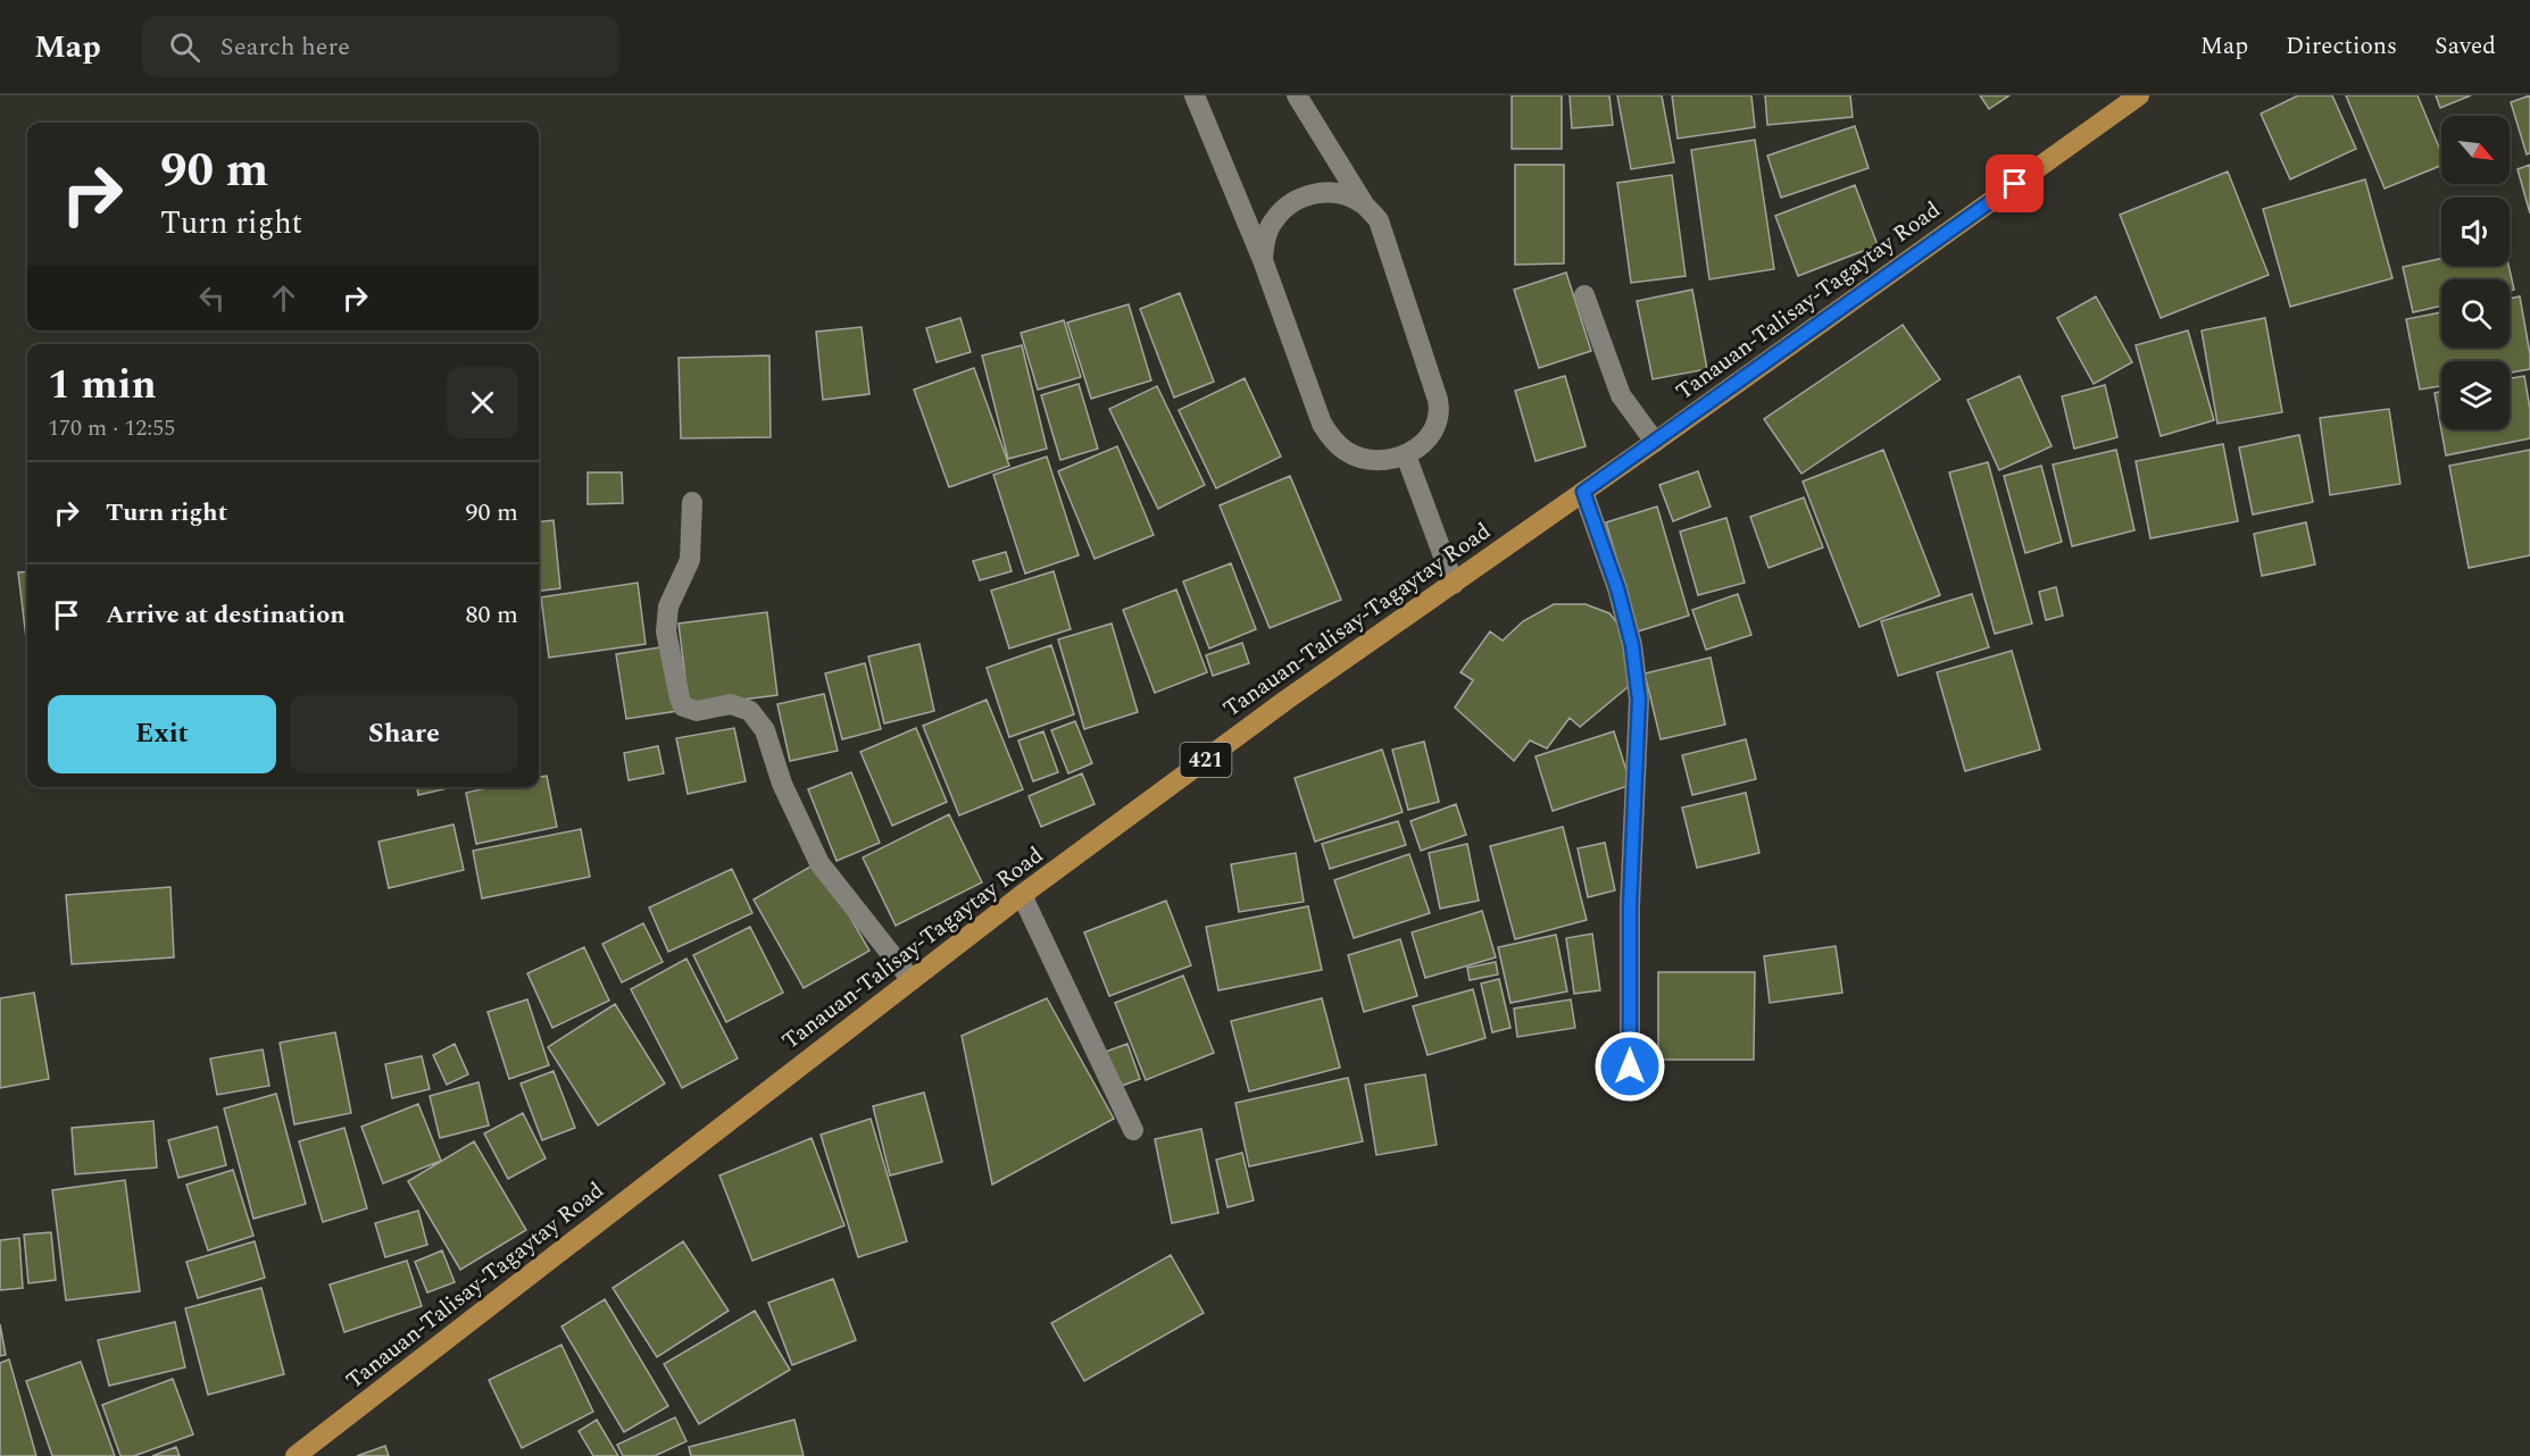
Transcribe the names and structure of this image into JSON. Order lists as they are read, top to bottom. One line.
{"streets":{"main road":["Tanauan-Talisay-Tagaytay Road","421"]},"north":"bottom right","page":{"header":"Map","search":"Search here","nav":["Map","Directions","Saved"],"turn":["90 m","Turn right"],"heading":["1 min","170 m · 12:55"],"list":[{"name":"Turn right","value":"90 m"},{"name":"Arrive at destination","value":"80 m"}],"buttons":["Exit","Share"]}}
